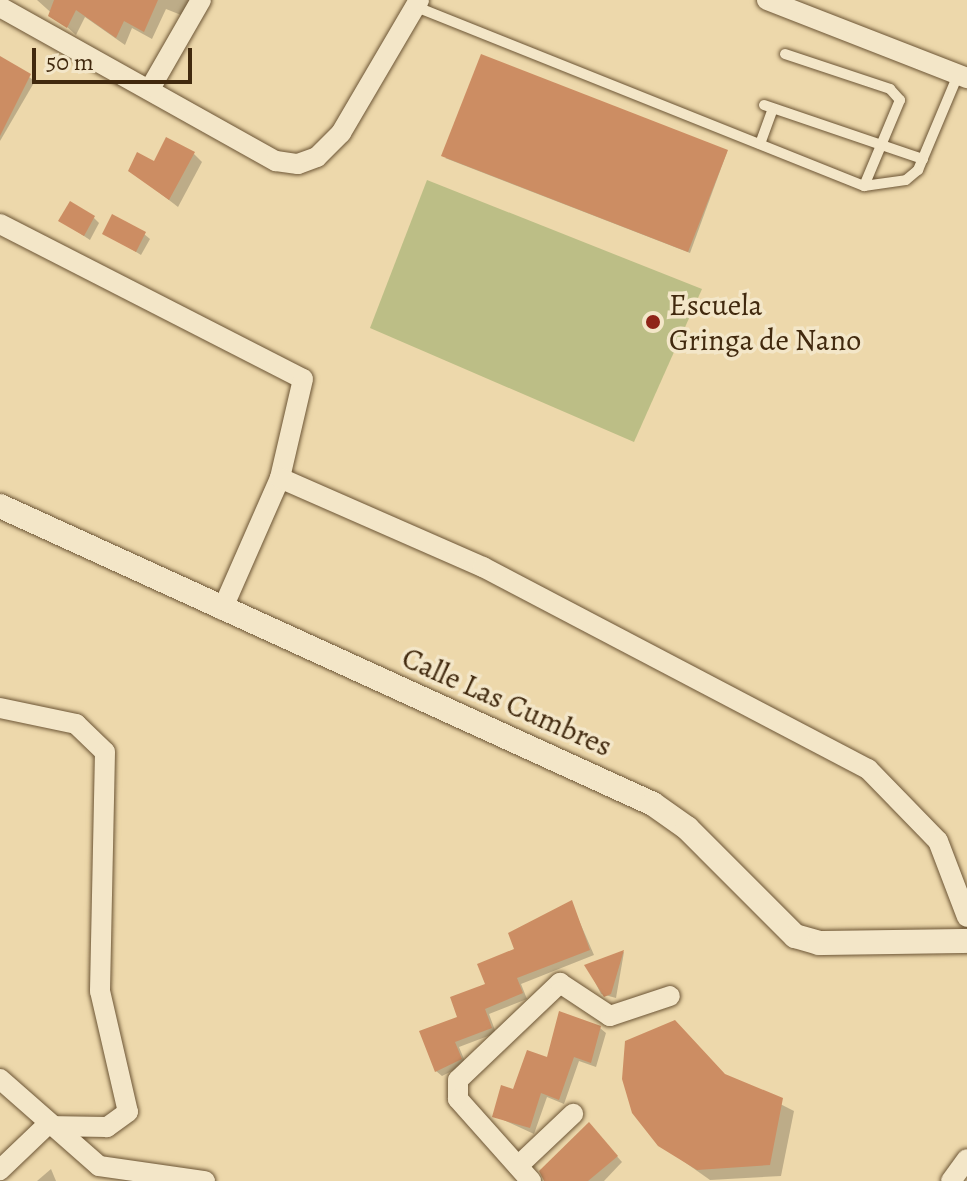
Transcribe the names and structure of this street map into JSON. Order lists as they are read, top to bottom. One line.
{"streets":{"street":["Calle Las Cumbres"]},"places":["Escuela Gringa de Nano"],"scale_bar":"50 m"}
